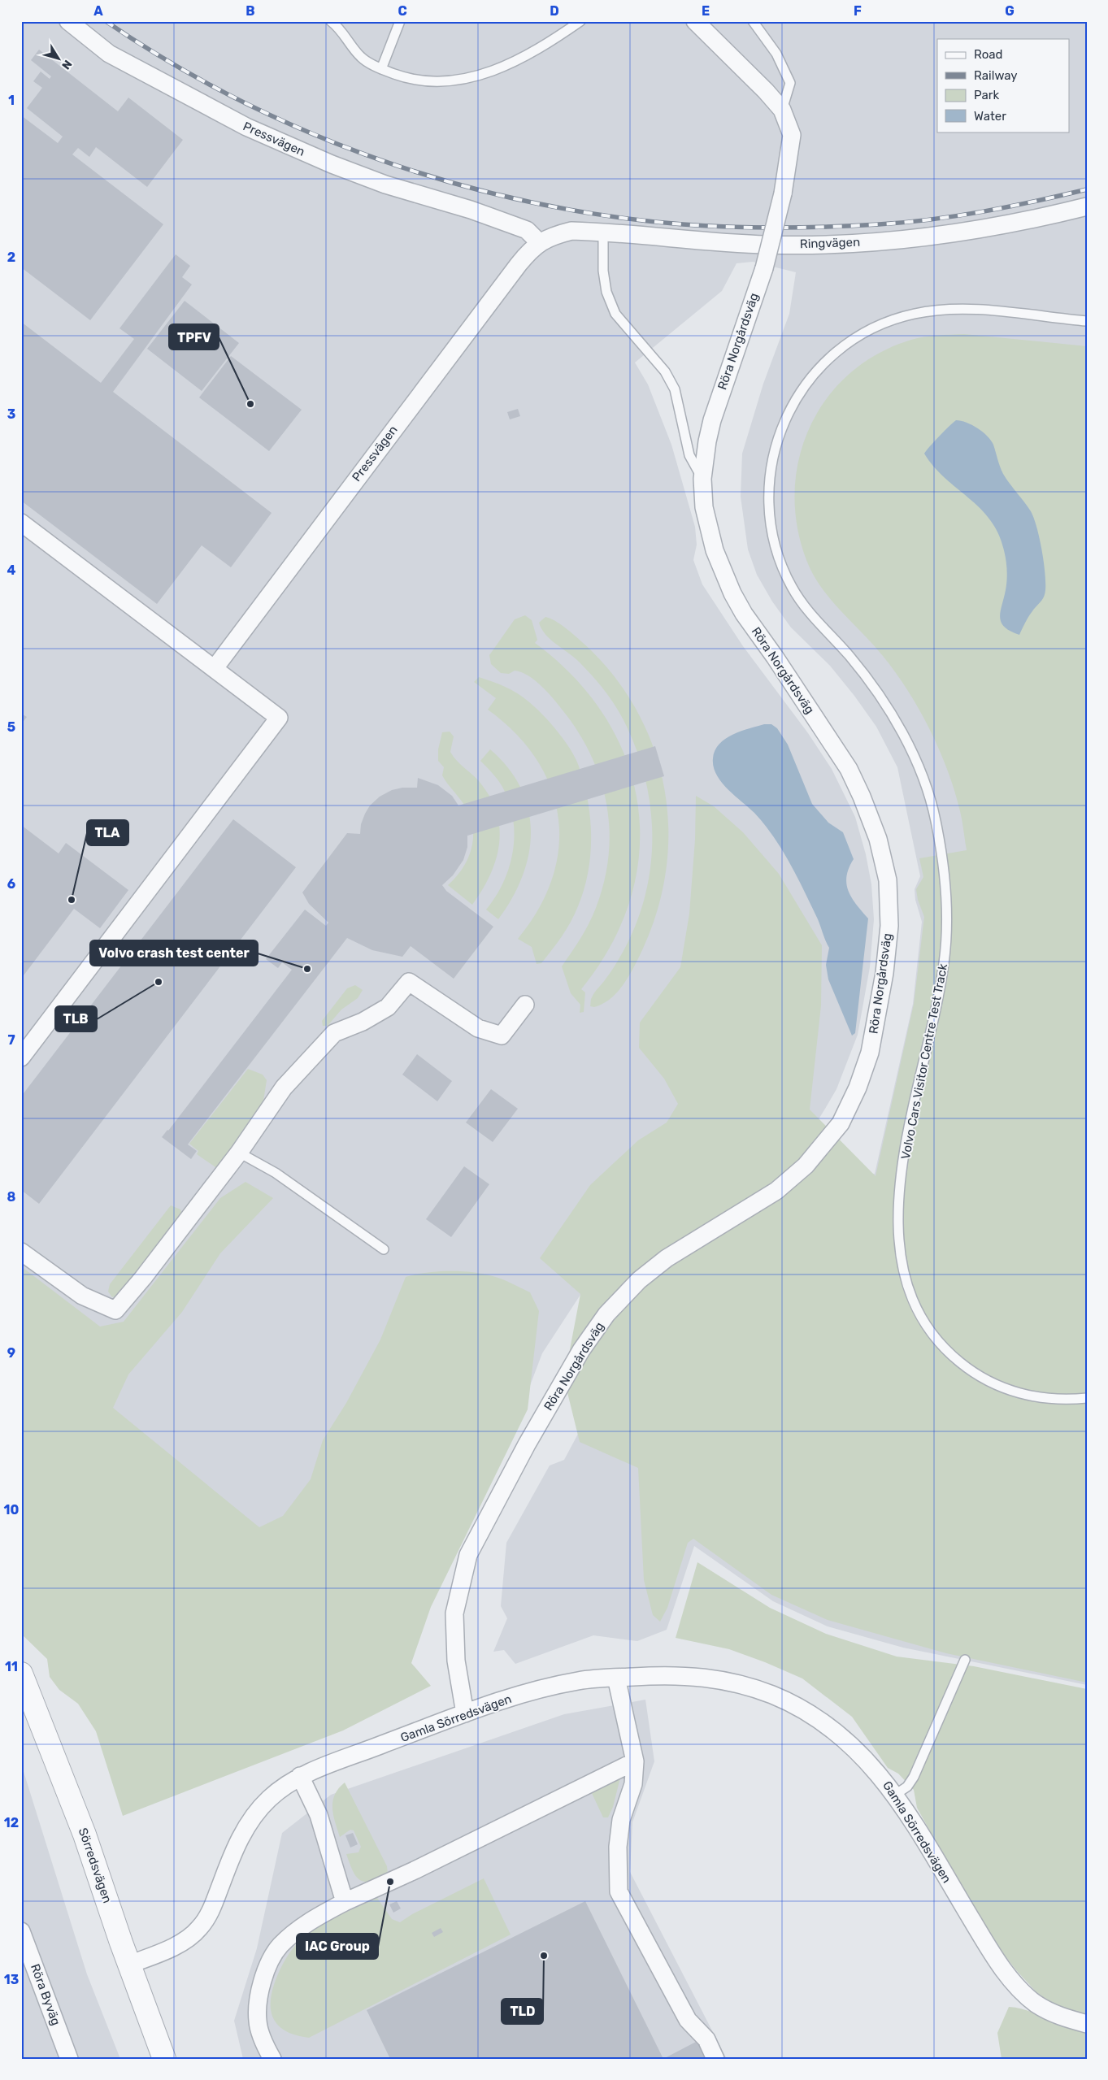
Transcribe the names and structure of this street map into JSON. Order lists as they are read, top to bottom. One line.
{"streets":{"street":["Pressvägen","Ringvägen","Röra Norgårdsväg","Gamla Sörredsvägen","Sörredsvägen","Röra Byväg"],"lane":["Volvo Cars Visitor Centre Test Track"]},"crossings":[["Pressvägen","Ringvägen"],["Röra Norgårdsväg","Gamla Sörredsvägen"],["Gamla Sörredsvägen","Sörredsvägen"]],"places":["TPFV","TLA","Volvo crash test center","TLB","IAC Group","TLD"],"legend":["Road","Railway","Park","Water"],"north":"bottom right","grid":{"columns":["A","B","C","D","E","F","G"],"rows":["1","2","3","4","5","6","7","8","9","10","11","12","13"]}}
